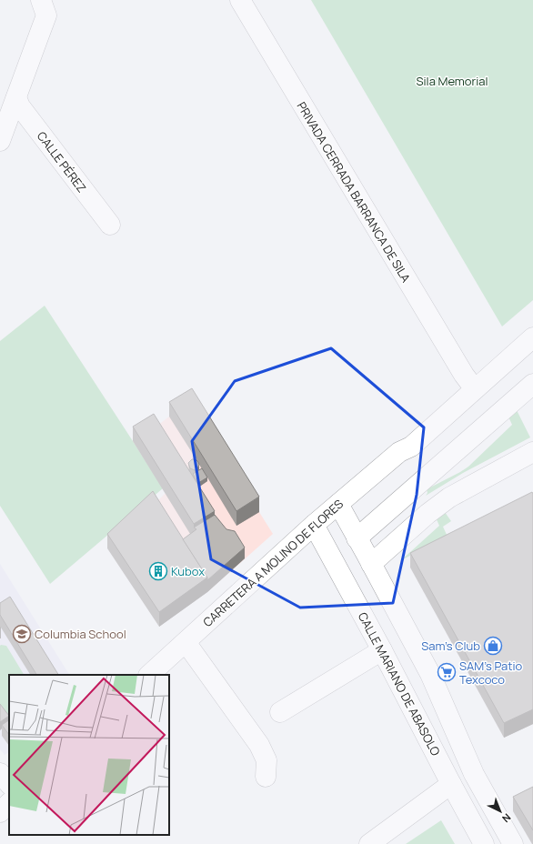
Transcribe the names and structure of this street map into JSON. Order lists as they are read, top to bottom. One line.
{"streets":{"street":["CALLE PÉREZ","PRIVADA CERRADA BARRANCA DE SILA","CARRETERA A MOLINO DE FLORES","CALLE MARIANO DE ABASOLO"]},"crossings":[["PRIVADA CERRADA BARRANCA DE SILA","CARRETERA A MOLINO DE FLORES"],["CARRETERA A MOLINO DE FLORES","CALLE MARIANO DE ABASOLO"]],"parks":["Sila Memorial"],"places":{"building":["Kubox"],"school or university":["Columbia School"],"shop":["Sam's Club"],"supermarket":["SAM's Patio Texcoco"]},"north":"bottom right"}
